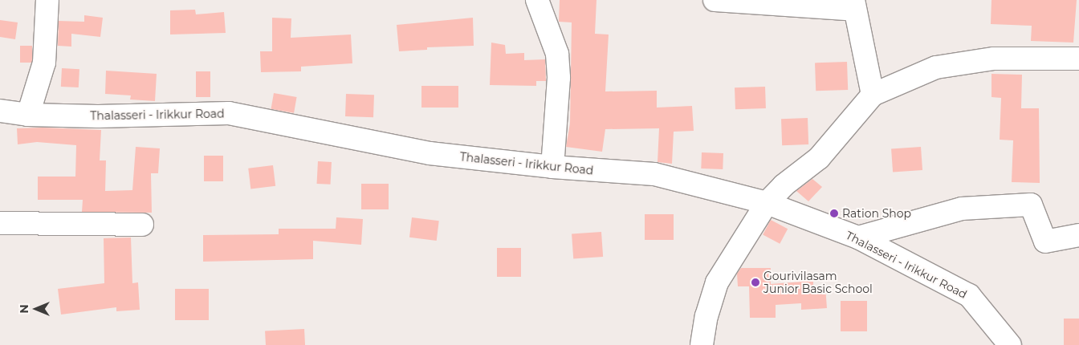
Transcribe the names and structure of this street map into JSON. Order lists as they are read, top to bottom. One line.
{"streets":{"street":["Thalasseri - Irikkur Road"]},"places":["Ration Shop","Gourivilasam Junior Basic School"],"north":"left"}
